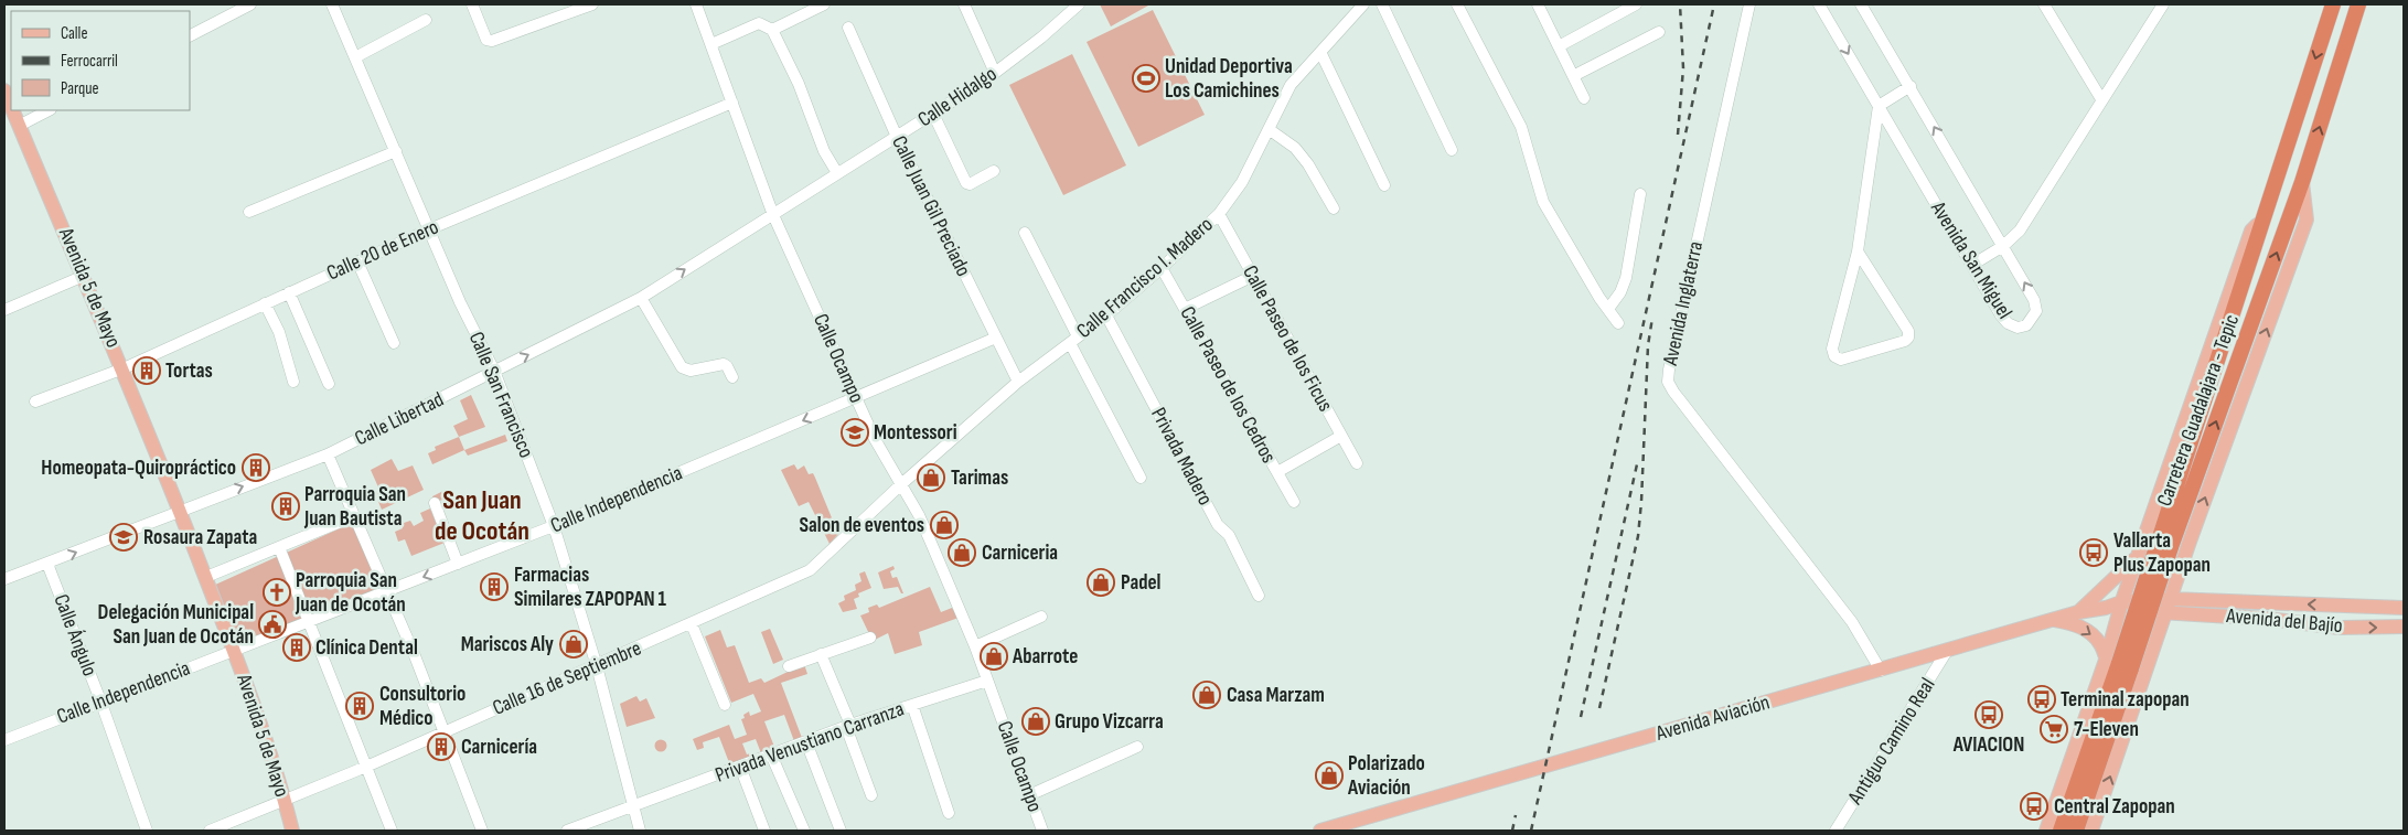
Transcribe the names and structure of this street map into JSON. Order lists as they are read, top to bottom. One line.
{"streets":{"highway":["Carretera Guadalajara - Tepic"],"main road":["Avenida 5 de Mayo","Avenida del Bajío","Avenida Aviación"],"street":["Calle Hidalgo","Calle Juan Gil Preciado","Calle 20 de Enero","Avenida San Miguel","Calle Francisco I. Madero","Avenida Inglaterra","Calle Paseo de los Ficus","Calle Ocampo","Calle Paseo de los Cedros","Calle San Francisco","Calle Libertad","Privada Madero","Calle Independencia","Calle Ángulo","Calle 16 de Septiembre","Antiguo Camino Real","Privada Venustiano Carranza"]},"crossings":[["Calle Hidalgo","Calle Juan Gil Preciado"],["Calle Hidalgo","Calle Ocampo"],["Calle Hidalgo","Calle Libertad"],["Calle Juan Gil Preciado","Calle Francisco I. Madero"],["Calle Juan Gil Preciado","Calle Independencia"],["Calle 20 de Enero","Avenida 5 de Mayo"],["Calle 20 de Enero","Calle Ocampo"],["Calle 20 de Enero","Calle San Francisco"],["Calle Francisco I. Madero","Calle Paseo de los Ficus"],["Calle Francisco I. Madero","Calle Ocampo"],["Calle Francisco I. Madero","Calle Paseo de los Cedros"],["Calle Francisco I. Madero","Privada Madero"],["Calle Francisco I. Madero","Calle 16 de Septiembre"],["Avenida 5 de Mayo","Calle Libertad"],["Avenida 5 de Mayo","Calle Independencia"],["Avenida 5 de Mayo","Calle 16 de Septiembre"],["Avenida Inglaterra","Avenida Aviación"],["Calle Ocampo","Calle Libertad"],["Calle Ocampo","Calle Independencia"],["Calle Ocampo","Calle 16 de Septiembre"],["Calle Ocampo","Privada Venustiano Carranza"],["Calle San Francisco","Calle Libertad"],["Calle San Francisco","Calle Independencia"],["Calle San Francisco","Calle 16 de Septiembre"],["Calle San Francisco","Privada Venustiano Carranza"],["Calle Libertad","Calle Ángulo"],["Calle Independencia","Calle Ángulo"],["Avenida del Bajío","Avenida Aviación"],["Avenida Aviación","Antiguo Camino Real"]],"one_way":["Calle Libertad","Calle Independencia"],"districts":["San Juan de Ocotán"],"places":{"sports":["Unidad Deportiva Los Camichines"],"building":["Tortas","Homeopata-Quiropráctico","Parroquia San Juan Bautista","Farmacias Similares ZAPOPAN 1","Clínica Dental","Consultorio Médico","Carnicería"],"school or university":["Montessori","Rosaura Zapata"],"shop":["Tarimas","Salon de eventos","Carniceria","Padel","Mariscos Aly","Abarrote","Casa Marzam","Grupo Vizcarra","Polarizado Aviación"],"bus stop":["Vallarta Plus Zapopan","Terminal zapopan","AVIACION","Central Zapopan"],"church":["Parroquia San Juan de Ocotán"],"public building":["Delegación Municipal San Juan de Ocotán"],"supermarket":["7-Eleven"]},"legend":["Calle","Ferrocarril","Parque"]}
